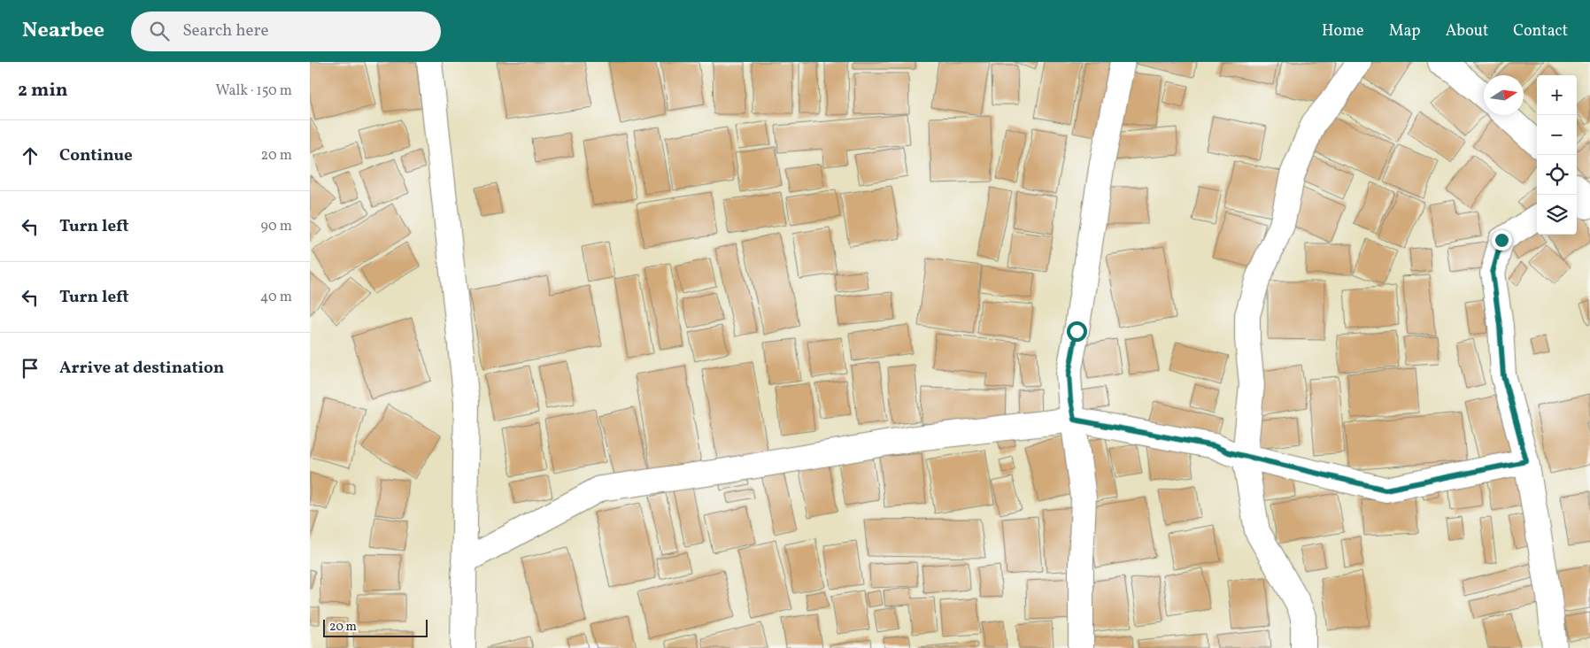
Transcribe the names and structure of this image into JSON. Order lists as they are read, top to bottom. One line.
{"scale_bar":"20 m","north":"right","page":{"header":"Nearbee","search":"Search here","nav":["Home","Map","About","Contact"],"heading":["2 min","Walk · 150 m"],"map_buttons":["+","−"],"list":[["Continue","20 m"],["Turn left","90 m"],["Turn left","40 m"],"Arrive at destination"],"scale":"20 m"}}
